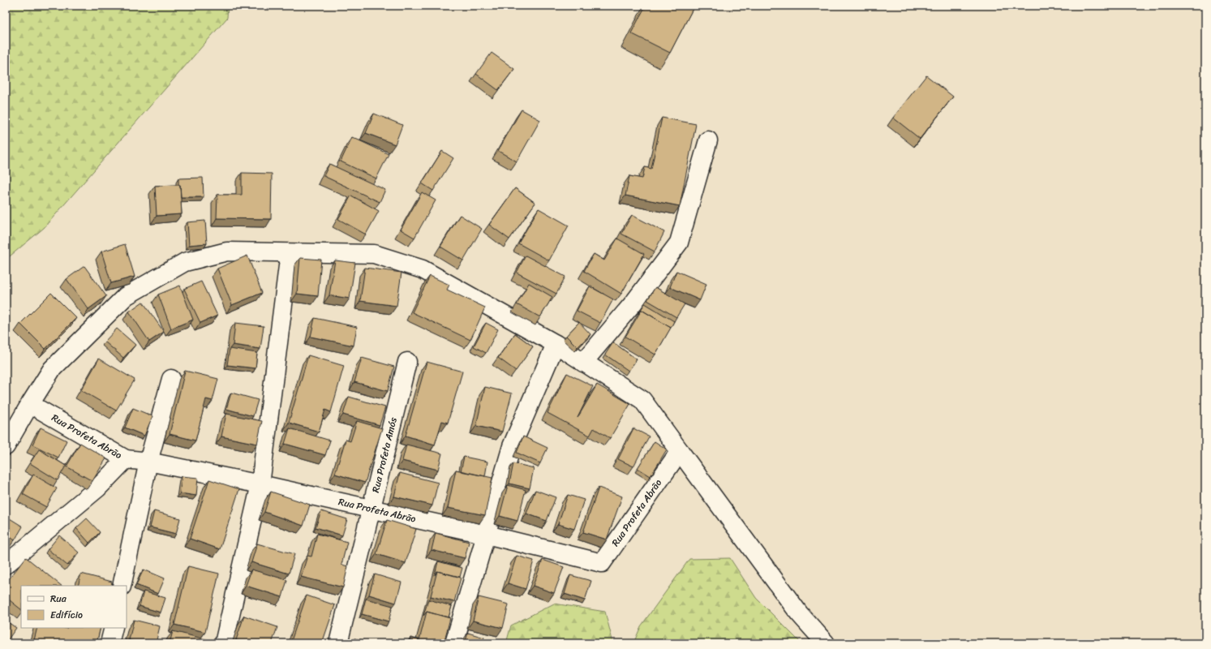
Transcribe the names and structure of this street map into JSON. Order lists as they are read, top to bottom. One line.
{"streets":{"street":["Rua Profeta Abrão","Rua Profeta Amós"]},"crossings":[["Rua Profeta Abrão","Rua Profeta Amós"]],"legend":["Rua","Edifício"]}
